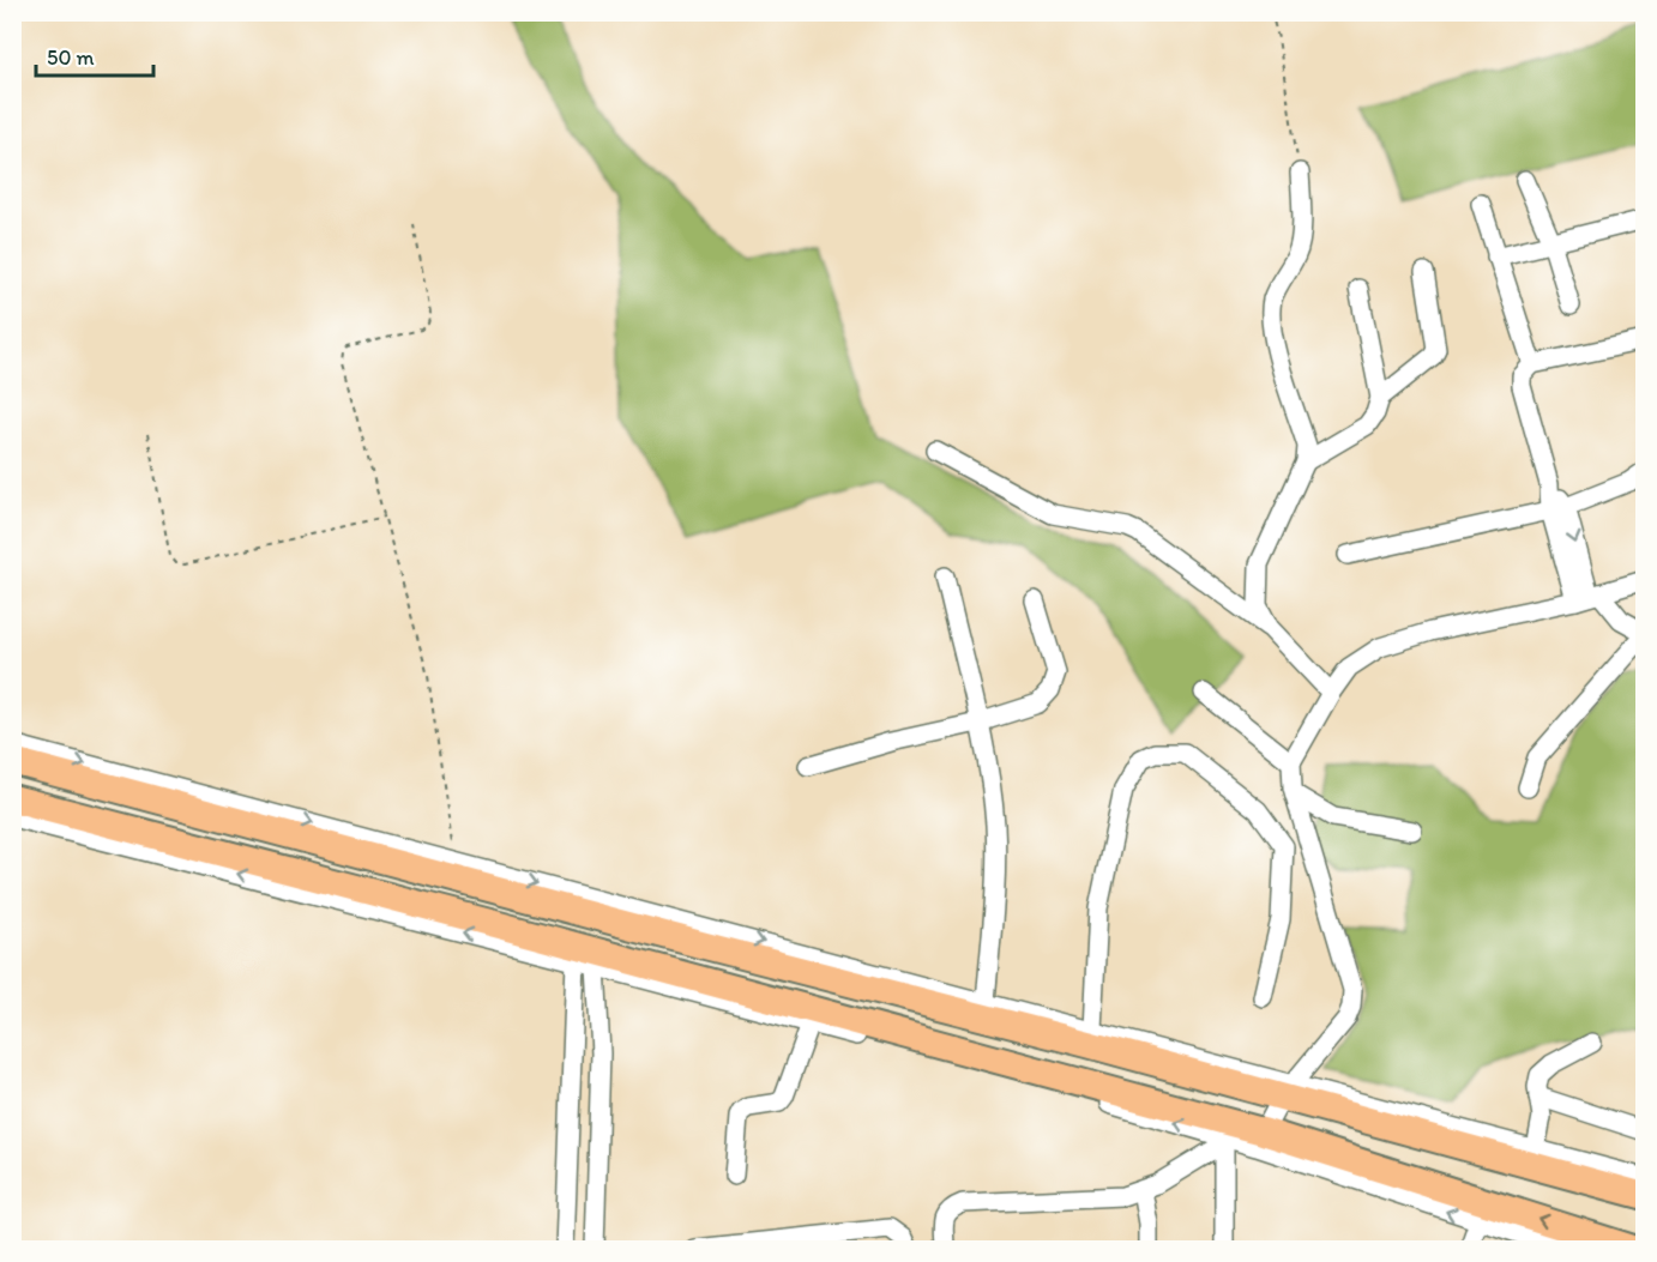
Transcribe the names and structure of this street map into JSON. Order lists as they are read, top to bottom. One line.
{"scale_bar":"50 m"}
